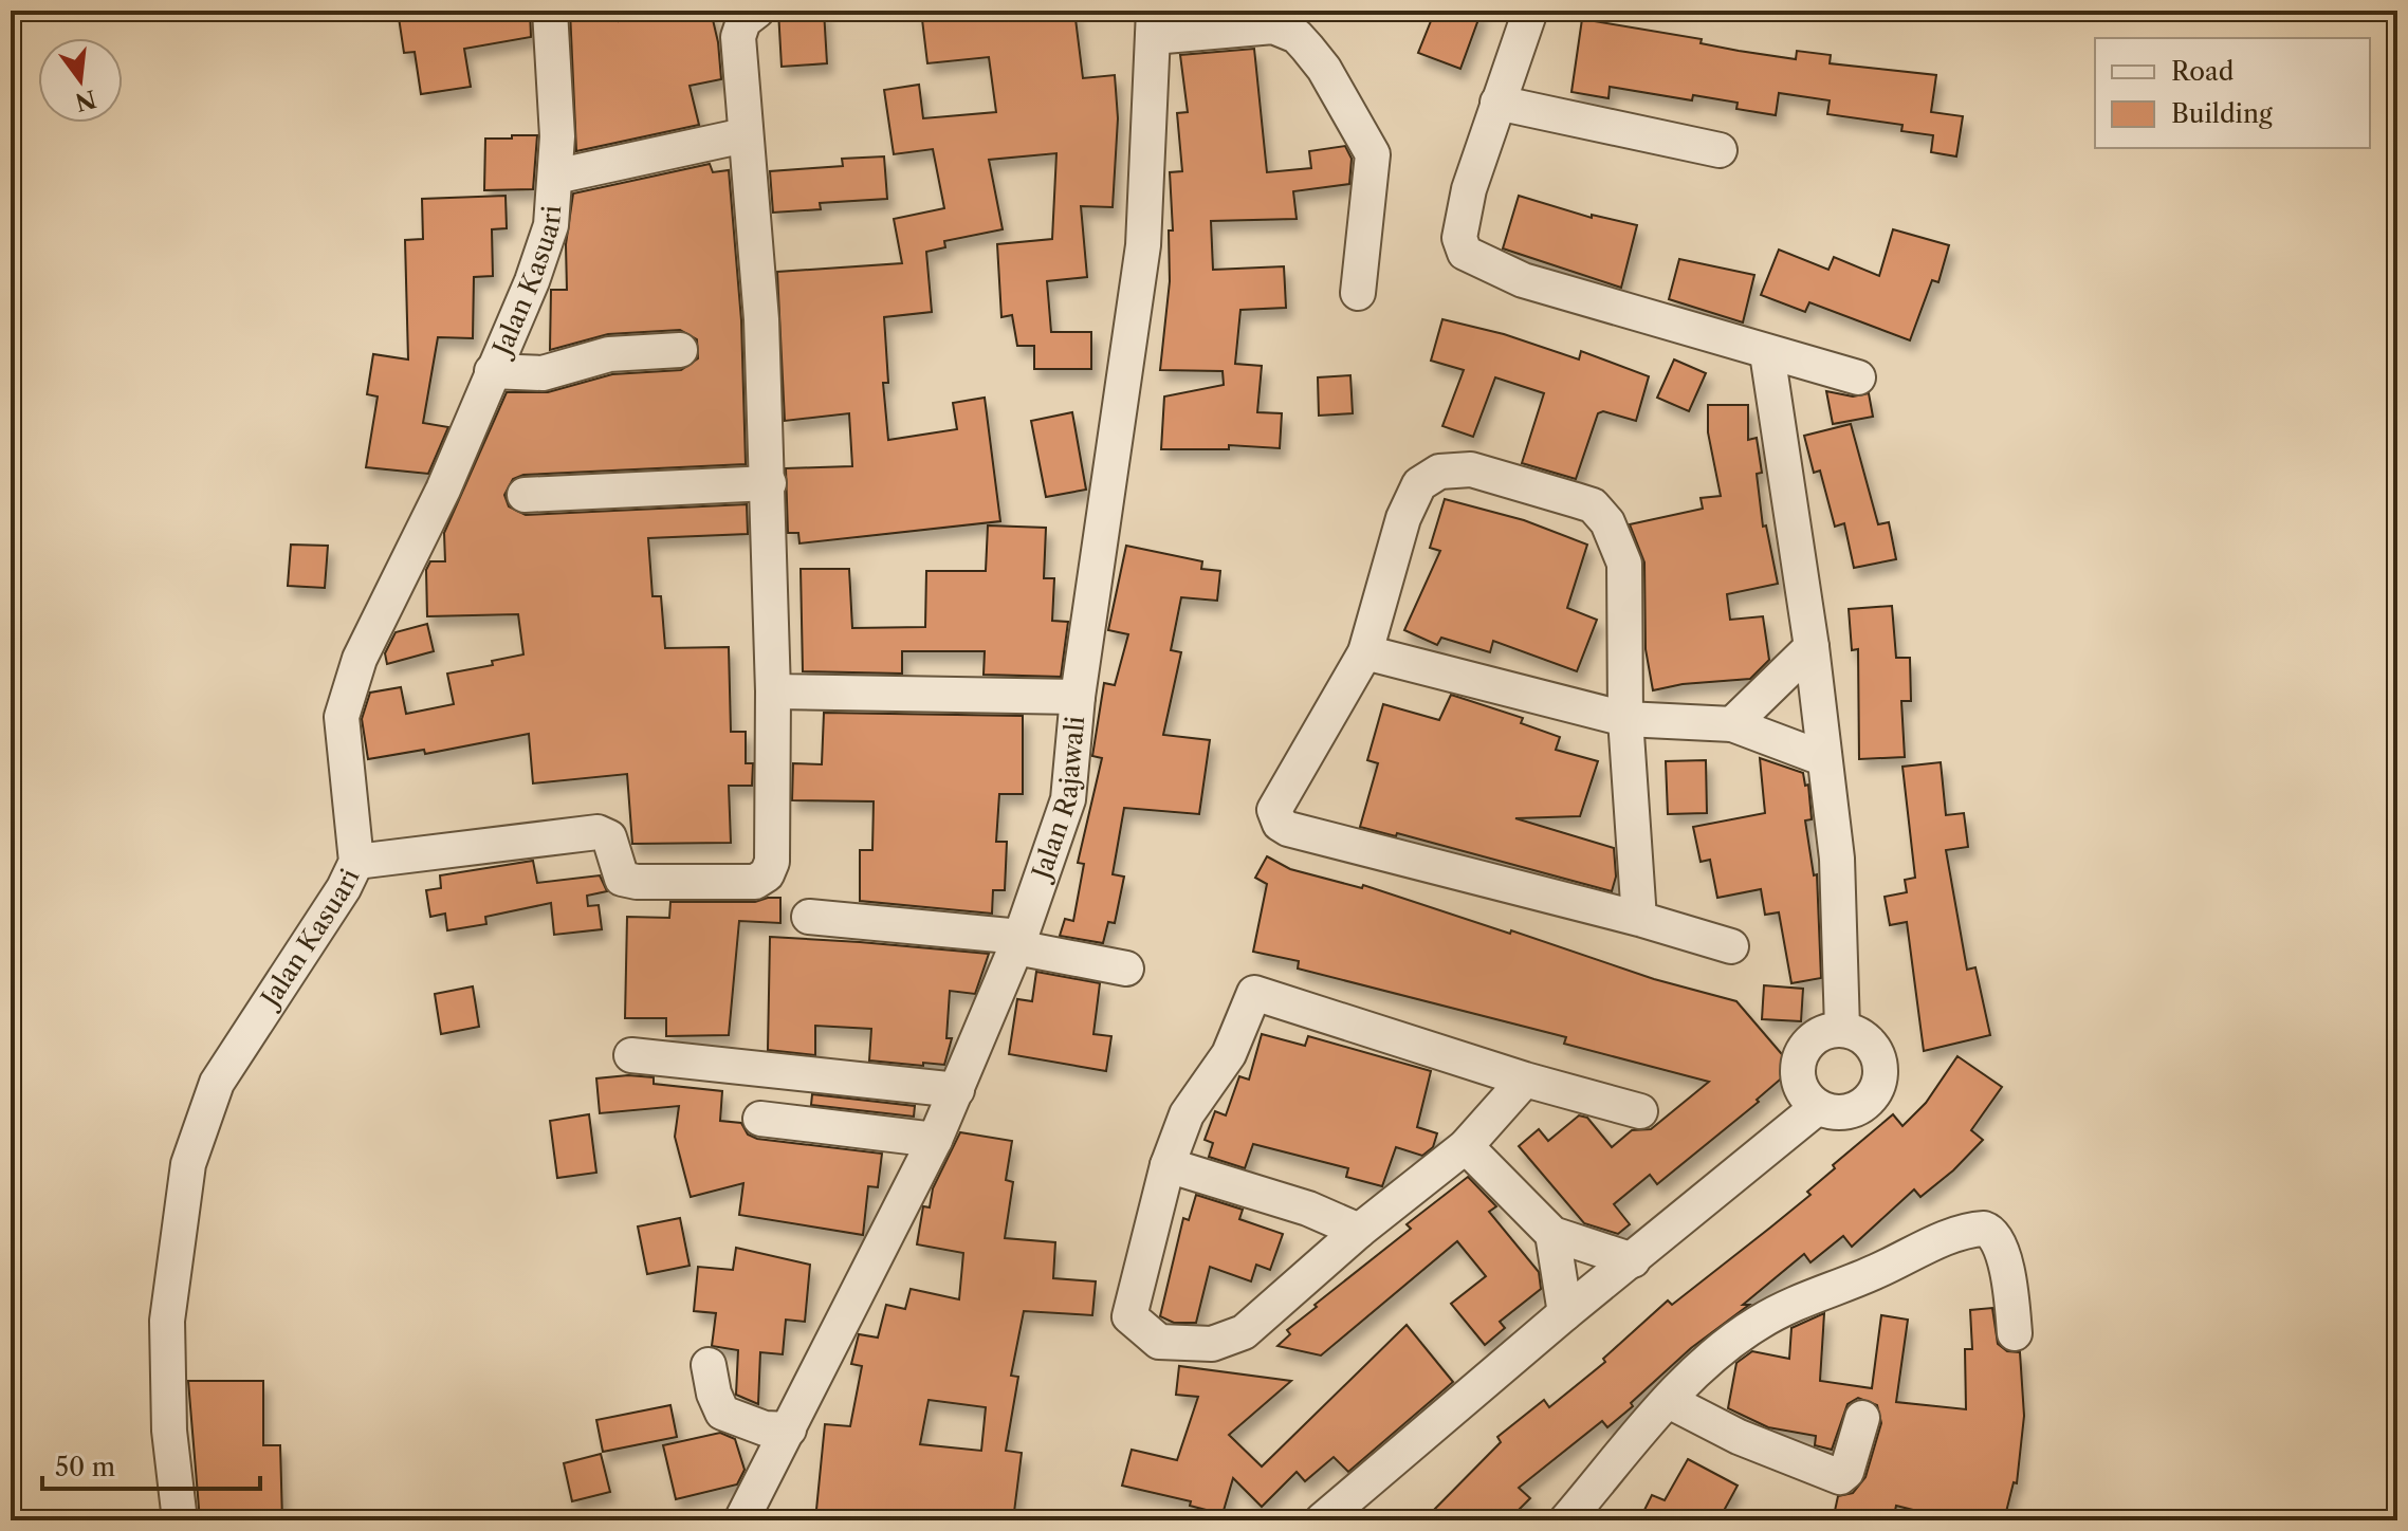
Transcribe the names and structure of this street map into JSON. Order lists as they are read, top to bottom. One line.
{"streets":{"street":["Jalan Kasuari","Jalan Rajawali"]},"legend":["Road","Building"],"scale_bar":"50 m","north":"bottom"}
